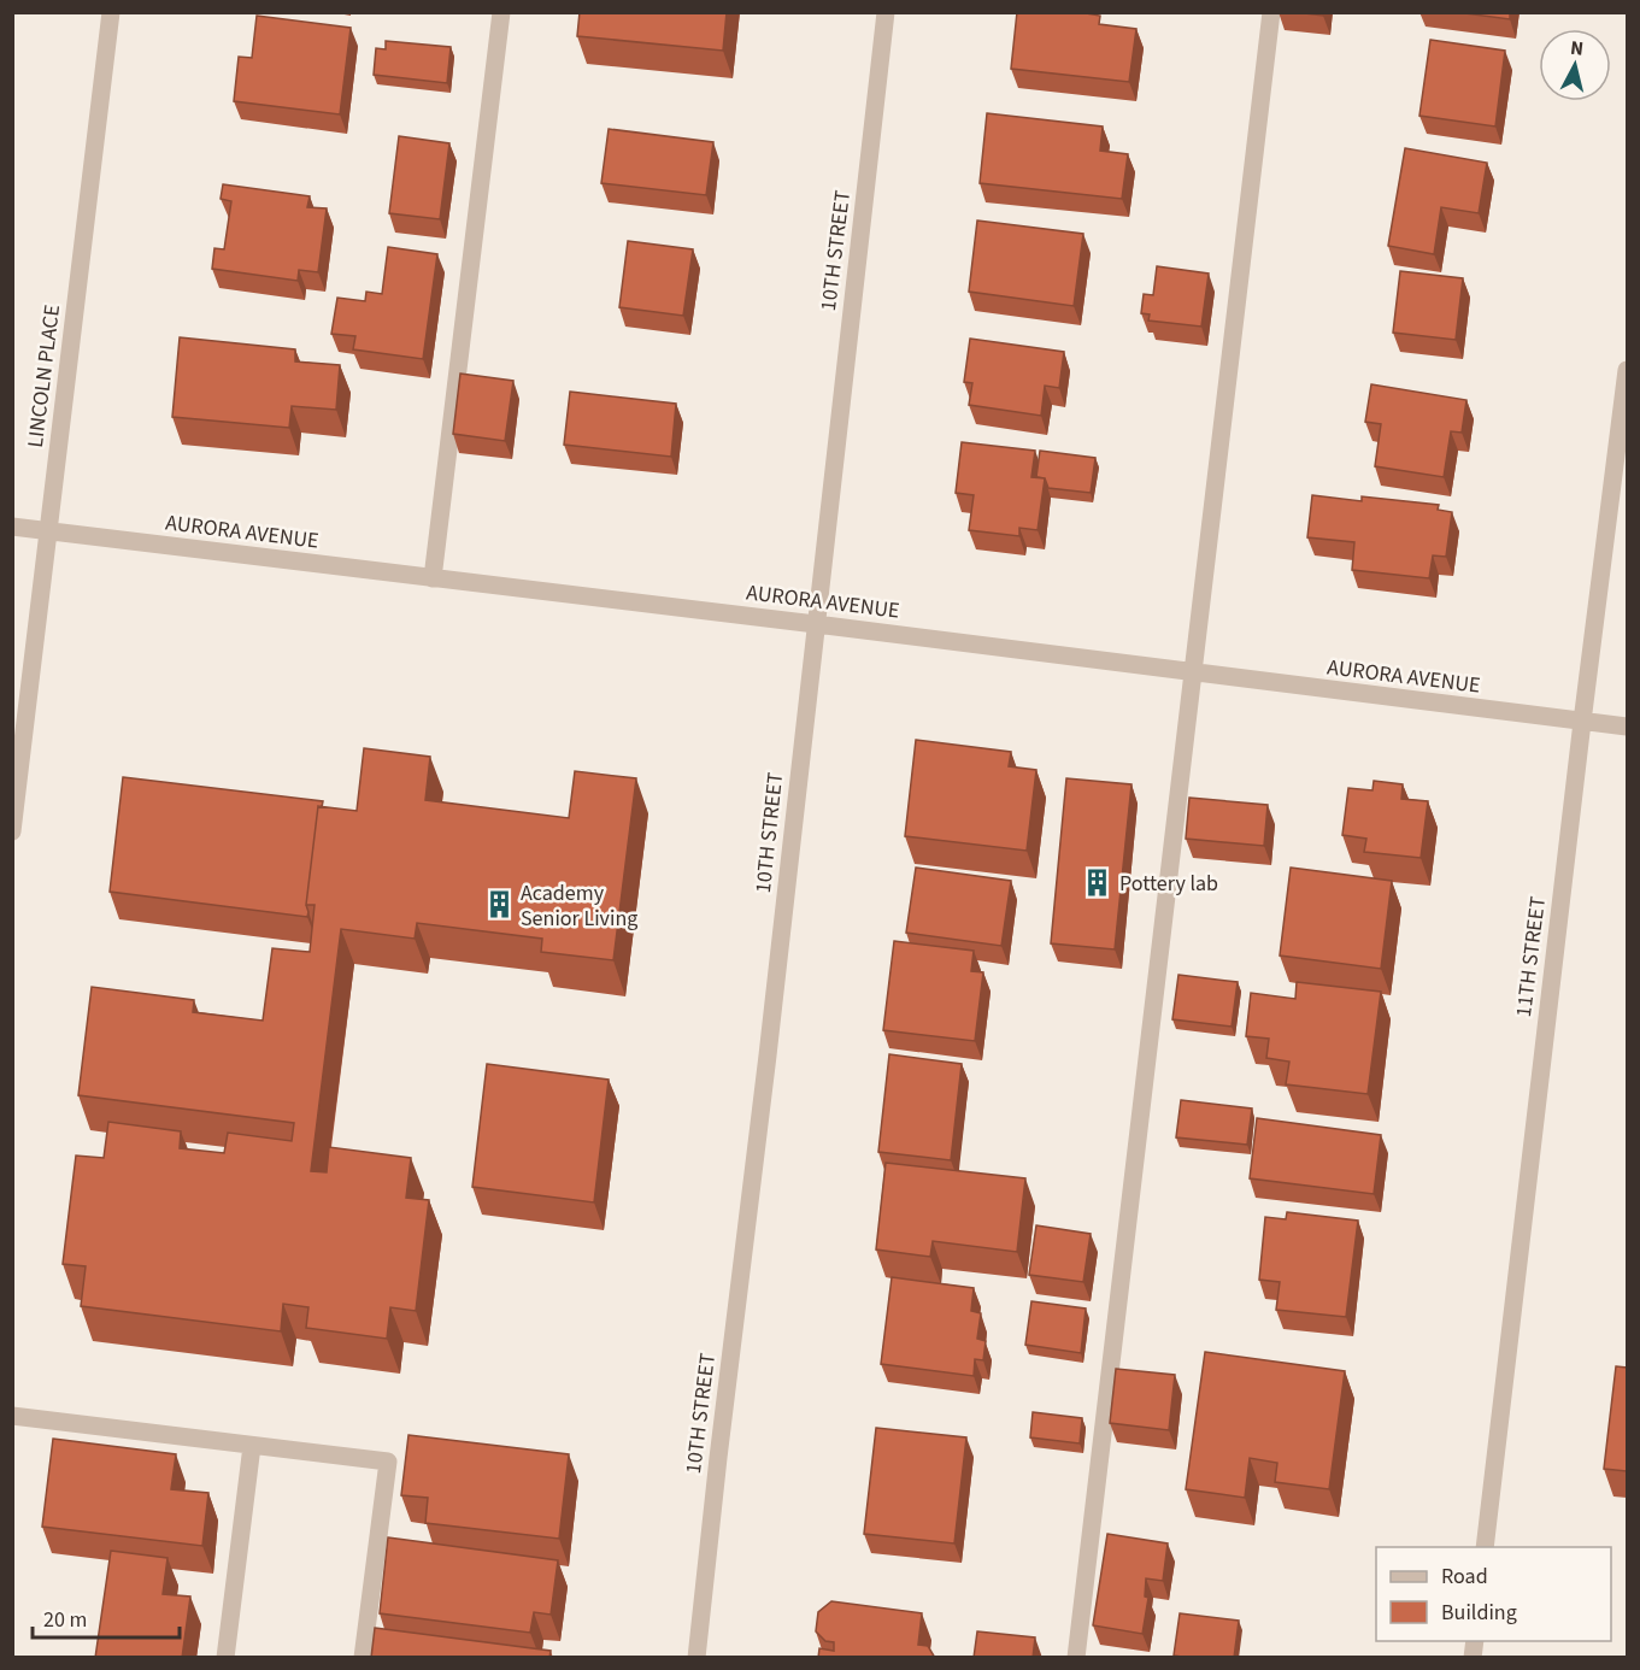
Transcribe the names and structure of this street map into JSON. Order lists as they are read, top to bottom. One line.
{"streets":{"street":["10TH STREET","LINCOLN PLACE","AURORA AVENUE","11TH STREET"]},"crossings":[["10TH STREET","AURORA AVENUE"],["LINCOLN PLACE","AURORA AVENUE"],["AURORA AVENUE","11TH STREET"]],"places":{"building":["Pottery lab","Academy Senior Living"]},"legend":["Road","Building"],"scale_bar":"20 m","north":"top"}
